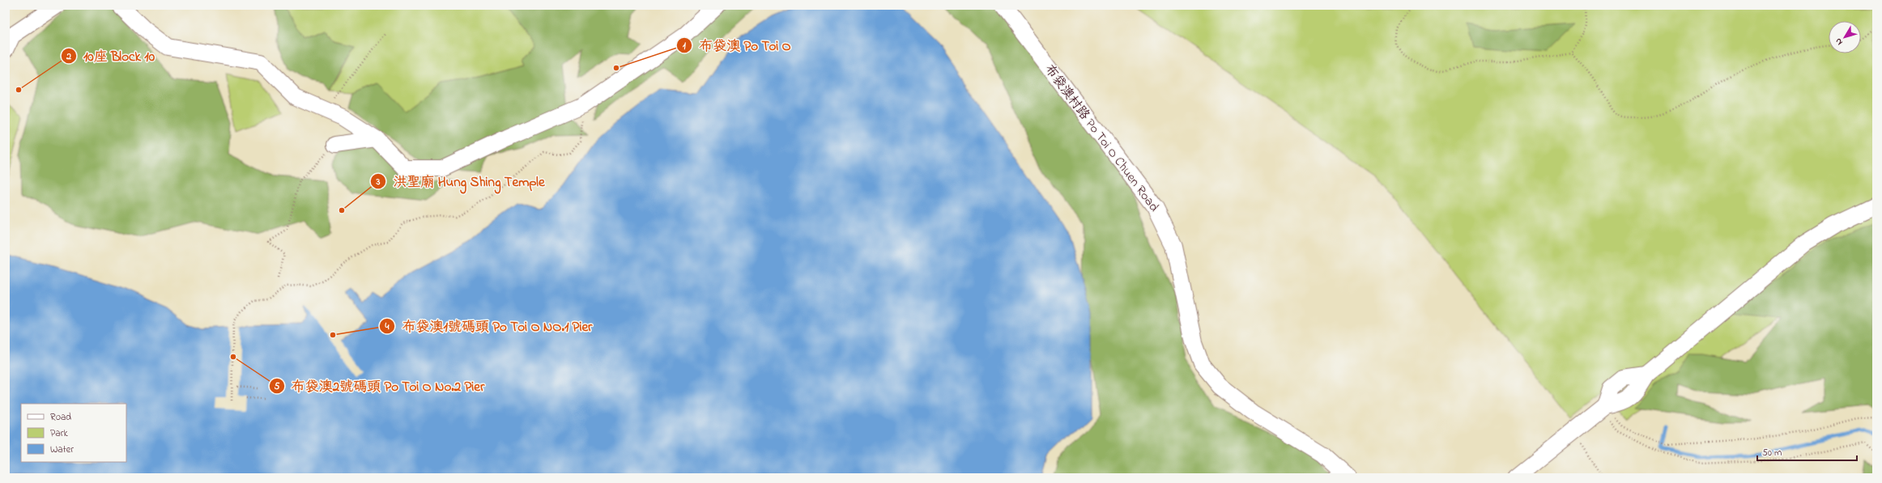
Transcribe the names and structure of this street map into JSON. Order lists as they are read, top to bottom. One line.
{"streets":{"street":["布袋澳村路 Po Toi O Chuen Road"]},"places":["布袋澳 Po Toi O","10座 Block 10","洪聖廟 Hung Shing Temple","布袋澳1號碼頭 Po Toi O NO.1 Pier","布袋澳2號碼頭 Po Toi O No.2 Pier"],"legend":["Road","Park","Water"],"scale_bar":"50 m","north":"bottom left"}
